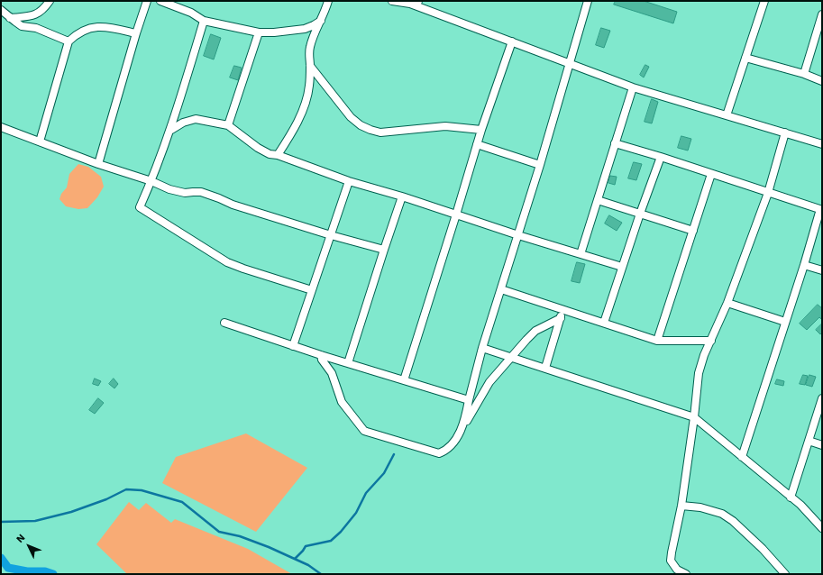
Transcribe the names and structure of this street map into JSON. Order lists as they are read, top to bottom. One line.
{"north":"top left"}
